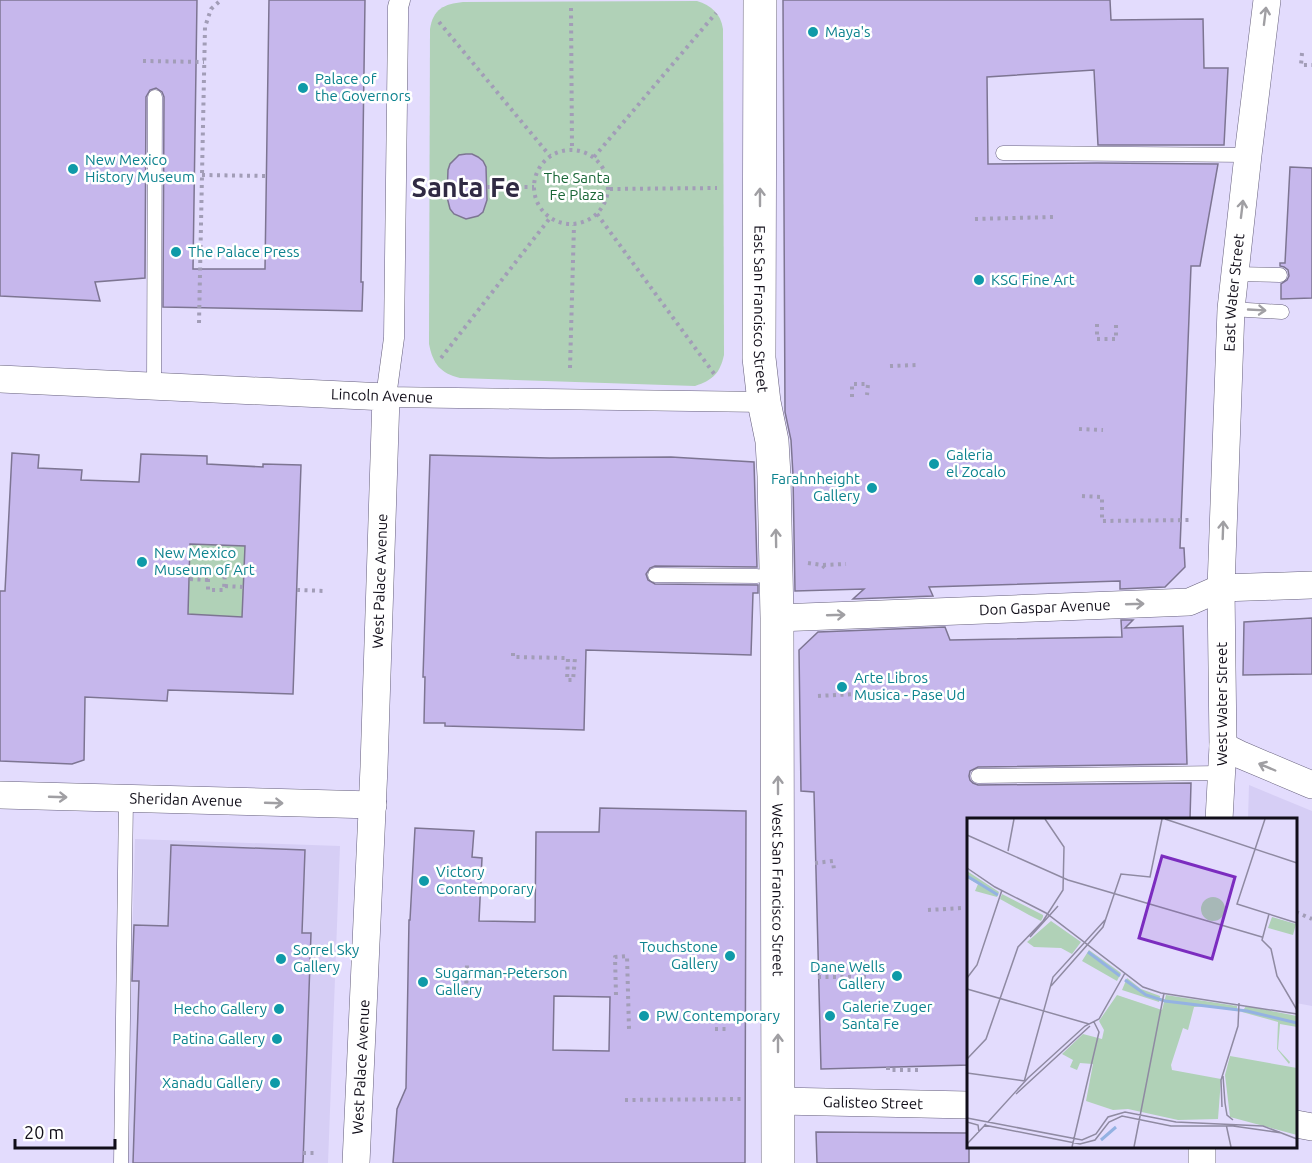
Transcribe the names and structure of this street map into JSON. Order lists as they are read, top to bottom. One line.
{"streets":{"street":["East Water Street","East San Francisco Street","Lincoln Avenue","West Palace Avenue","Don Gaspar Avenue","West Water Street","Sheridan Avenue","West San Francisco Street","Galisteo Street"]},"crossings":[["East Water Street","Don Gaspar Avenue"],["East Water Street","West Water Street"],["East San Francisco Street","Lincoln Avenue"],["East San Francisco Street","Don Gaspar Avenue"],["East San Francisco Street","West San Francisco Street"],["Lincoln Avenue","West Palace Avenue"],["West Palace Avenue","Sheridan Avenue"],["Don Gaspar Avenue","West Water Street"],["Don Gaspar Avenue","West San Francisco Street"],["West San Francisco Street","Galisteo Street"]],"one_way":["East Water Street","East San Francisco Street","Don Gaspar Avenue","Sheridan Avenue","West San Francisco Street"],"districts":["Santa Fe"],"parks":["The Santa Fe Plaza"],"places":["Maya's","Palace of the Governors","New Mexico History Museum","The Palace Press","KSG Fine Art","Galeria el Zocalo","Farahnheight Gallery","New Mexico Museum of Art","Arte Libros Musica - Pase Ud","Victory Contemporary","Touchstone Gallery","Sorrel Sky Gallery","Dane Wells Gallery","Sugarman-Peterson Gallery","Hecho Gallery","PW Contemporary","Galerie Zuger Santa Fe","Patina Gallery","Xanadu Gallery"],"scale_bar":"20 m"}
